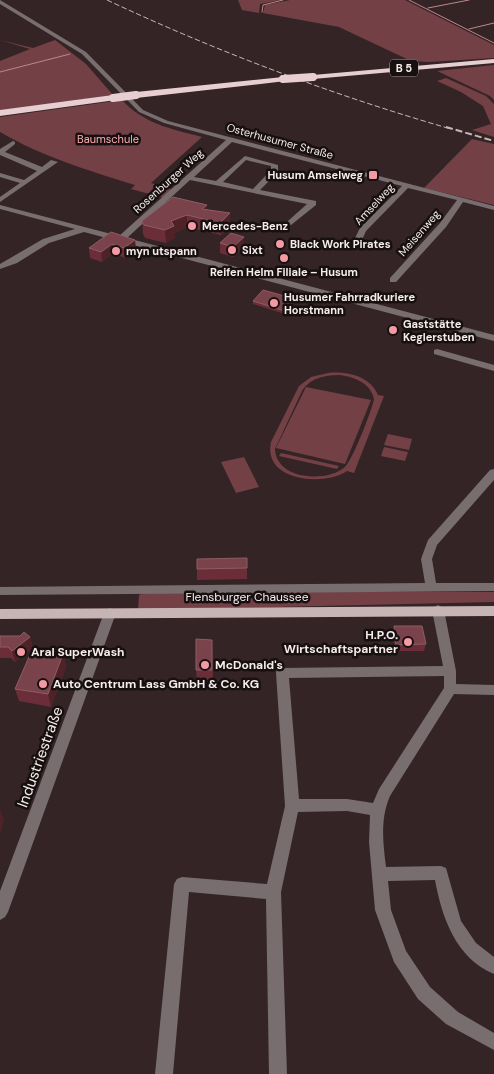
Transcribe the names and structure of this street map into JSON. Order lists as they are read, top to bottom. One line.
{"streets":{"highway":["B 5"],"main road":["Flensburger Chaussee"],"street":["Osterhusumer Straße","Rosenburger Weg","Amselweg","Meisenweg","Industriestraße"]},"crossings":[["Osterhusumer Straße","Rosenburger Weg"],["Osterhusumer Straße","Amselweg"],["Osterhusumer Straße","Meisenweg"],["Flensburger Chaussee","Industriestraße"]],"parks":["Baumschule"],"places":{"transit":["Husum Amselweg"],"other":["Mercedes-Benz","Black Work Pirates","Sixt","myn utspann","Reifen Helm Filiale – Husum","Husumer Fahrradkuriere Horstmann","Gaststätte Keglerstuben","H.P.O. Wirtschaftspartner","Aral SuperWash","McDonald's","Auto Centrum Lass GmbH & Co. KG"]}}
